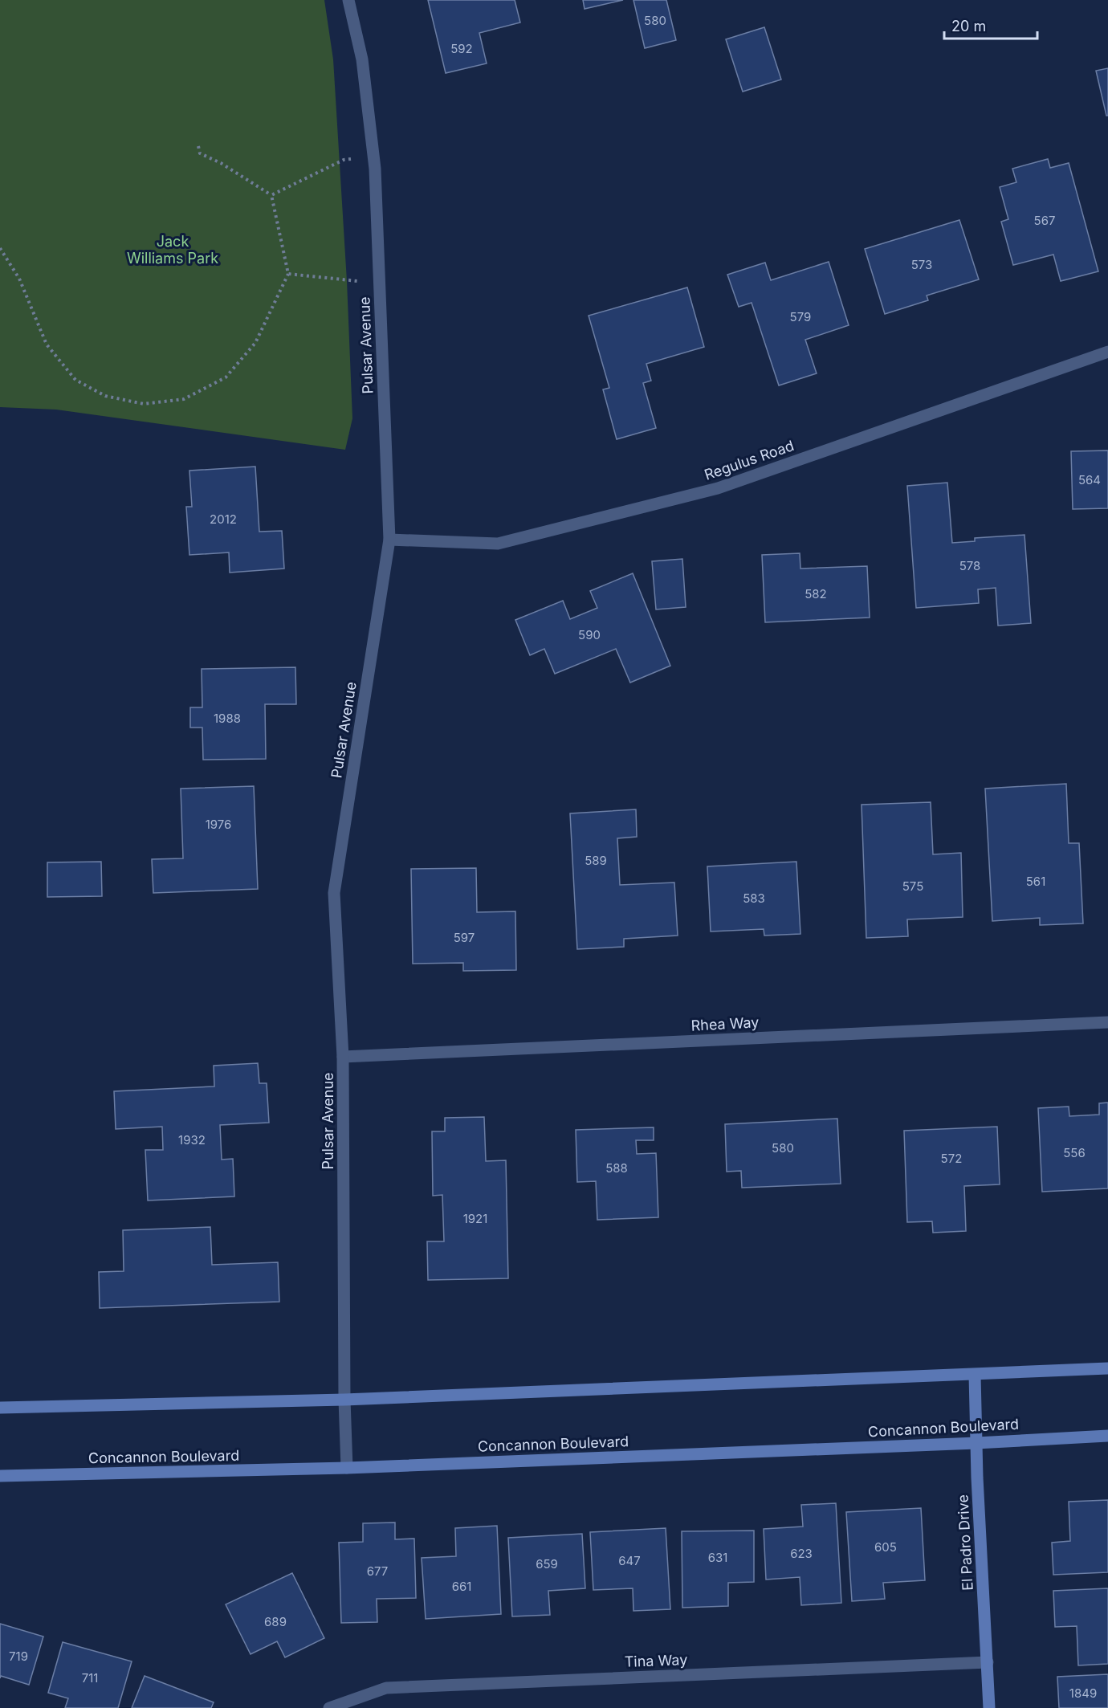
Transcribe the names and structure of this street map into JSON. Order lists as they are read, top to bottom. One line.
{"streets":{"main road":["Concannon Boulevard","El Padro Drive"],"street":["Pulsar Avenue","Regulus Road","Rhea Way","Tina Way"]},"crossings":[["Pulsar Avenue","Regulus Road"],["Pulsar Avenue","Rhea Way"],["Pulsar Avenue","Concannon Boulevard"],["Concannon Boulevard","El Padro Drive"],["El Padro Drive","Tina Way"]],"parks":["Jack Williams Park"],"house_numbers":["580","592","567","573","579","564","2012","578","582","590","1988","1976","589","561","575","583","597","1932","580","556","572","588","1921","605","623","631","647","659","677","661","689","719","711","1849"],"scale_bar":"20 m"}
